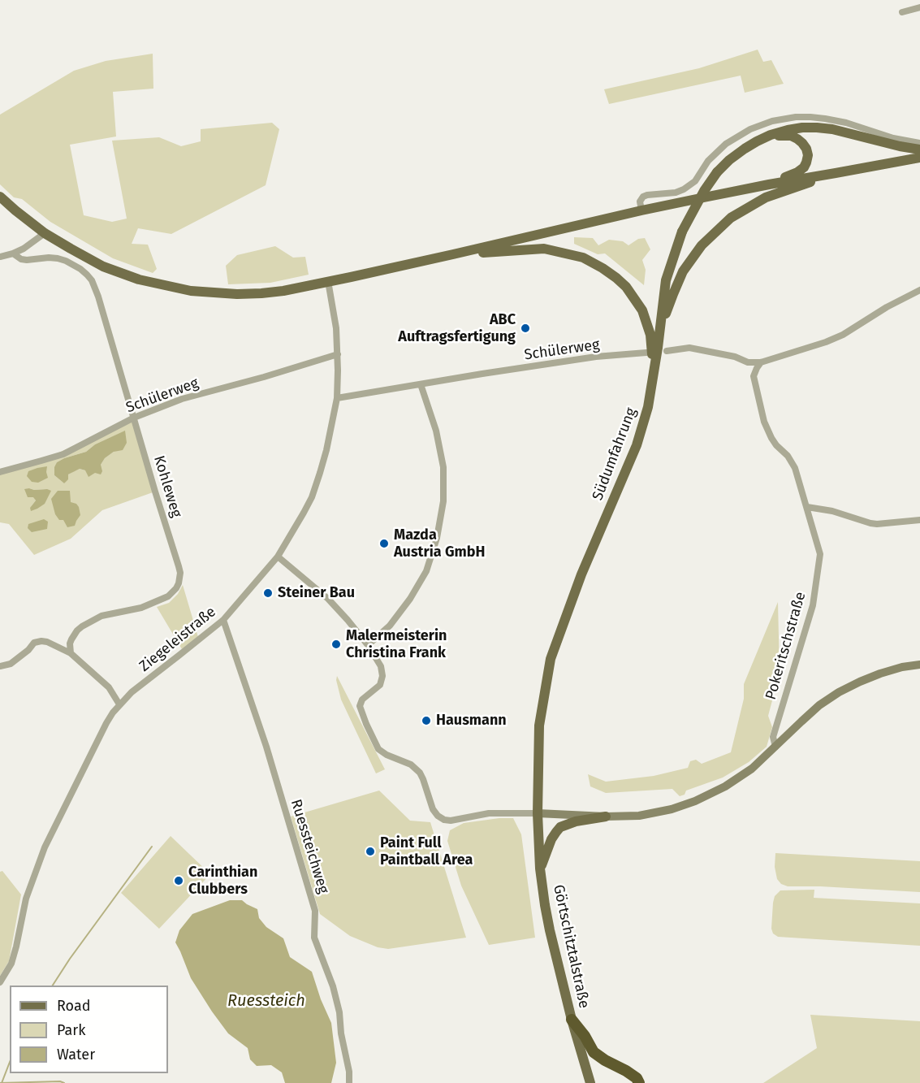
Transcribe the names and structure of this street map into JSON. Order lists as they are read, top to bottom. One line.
{"streets":{"main road":["Südumfahrung","Görtschitztalstraße"],"street":["Schülerweg","Kohleweg","Ziegeleistraße","Pokeritschstraße","Ruessteichweg"]},"crossings":[["Schülerweg","Kohleweg"],["Schülerweg","Ziegeleistraße"],["Südumfahrung","Görtschitztalstraße"],["Ziegeleistraße","Ruessteichweg"]],"water":["Ruessteich"],"places":["ABC Auftragsfertigung","Mazda Austria GmbH","Steiner Bau","Malermeisterin Christina Frank","Hausmann","Paint Full Paintball Area","Carinthian Clubbers"],"legend":["Road","Park","Water"]}
